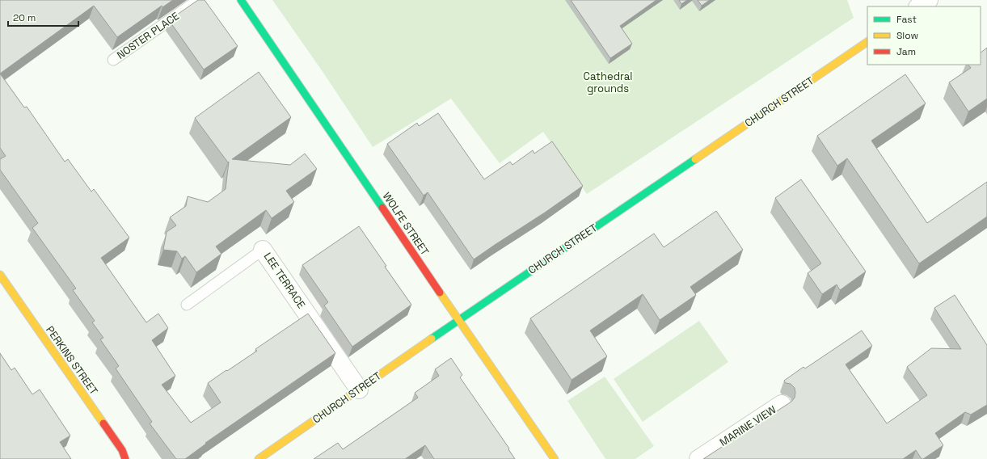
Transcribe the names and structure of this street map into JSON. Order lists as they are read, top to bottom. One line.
{"streets":{"street":["CHURCH STREET","WOLFE STREET","LEE TERRACE","PERKINS STREET","MARINE VIEW"],"lane":["NOSTER PLACE"]},"crossings":[["CHURCH STREET","WOLFE STREET"],["CHURCH STREET","LEE TERRACE"]],"parks":["Cathedral grounds"],"legend":["Fast","Slow","Jam"],"scale_bar":"20 m"}
